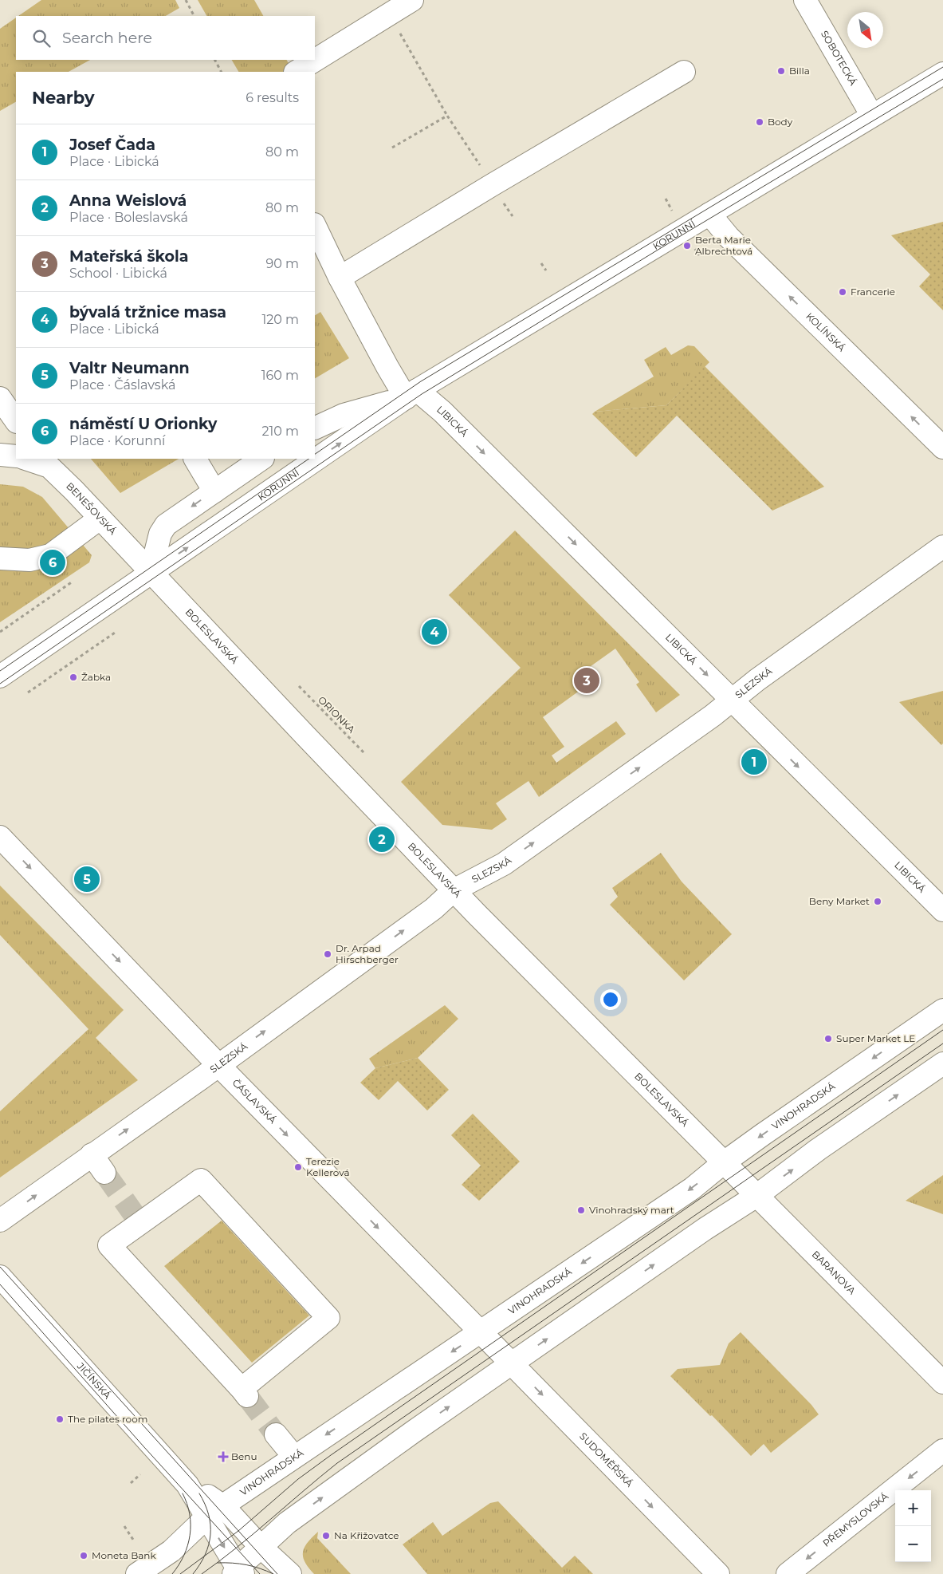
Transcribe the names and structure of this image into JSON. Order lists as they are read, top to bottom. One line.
{"streets":{"street":["SOBOTECKÁ","KORUNNÍ","KOLÍNSKÁ","LIBICKÁ","BENEŠOVSKÁ","BOLESLAVSKÁ","SLEZSKÁ","ČÁSLAVSKÁ","VINOHRADSKÁ","BARANOVA","JIČÍNSKÁ","SUDOMĚŘSKÁ","PŘEMYSLOVSKÁ"],"path":["ORIONKA"]},"crossings":[["SOBOTECKÁ","KORUNNÍ"],["KORUNNÍ","KOLÍNSKÁ"],["KORUNNÍ","LIBICKÁ"],["KORUNNÍ","BENEŠOVSKÁ"],["KORUNNÍ","BOLESLAVSKÁ"],["LIBICKÁ","SLEZSKÁ"],["BENEŠOVSKÁ","BOLESLAVSKÁ"],["BOLESLAVSKÁ","SLEZSKÁ"],["BOLESLAVSKÁ","VINOHRADSKÁ"],["BOLESLAVSKÁ","BARANOVA"],["SLEZSKÁ","ČÁSLAVSKÁ"],["ČÁSLAVSKÁ","VINOHRADSKÁ"],["ČÁSLAVSKÁ","SUDOMĚŘSKÁ"],["VINOHRADSKÁ","BARANOVA"],["VINOHRADSKÁ","JIČÍNSKÁ"],["VINOHRADSKÁ","SUDOMĚŘSKÁ"]],"one_way":["KOLÍNSKÁ","LIBICKÁ","SLEZSKÁ","ČÁSLAVSKÁ","SUDOMĚŘSKÁ","PŘEMYSLOVSKÁ"],"places":{"other":["Billa","Body","Berta Marie Albrechtová","Francerie","Žabka","Beny Market","Dr. Arpad Hirschberger","Super Market LE","Terezie Kellerová","Vinohradský mart","The pilates room","Na Křižovatce","Moneta Bank"],"health":["Benu"]},"north":"bottom right","page":{"search":"Search here","heading":["Nearby","6 results"],"list":[{"mark":"1","name":"Josef Čada","note":"Place · Libická","value":"80 m"},{"mark":"2","name":"Anna Weislová","note":"Place · Boleslavská","value":"80 m"},{"mark":"3","name":"Mateřská škola","note":"School · Libická","value":"90 m"},{"mark":"4","name":"bývalá tržnice masa","note":"Place · Libická","value":"120 m"},{"mark":"5","name":"Valtr Neumann","note":"Place · Čáslavská","value":"160 m"},{"mark":"6","name":"náměstí U Orionky","note":"Place · Korunní","value":"210 m"}],"pins":["6","4","3","1","2","5"],"map_buttons":["+","−"]}}
